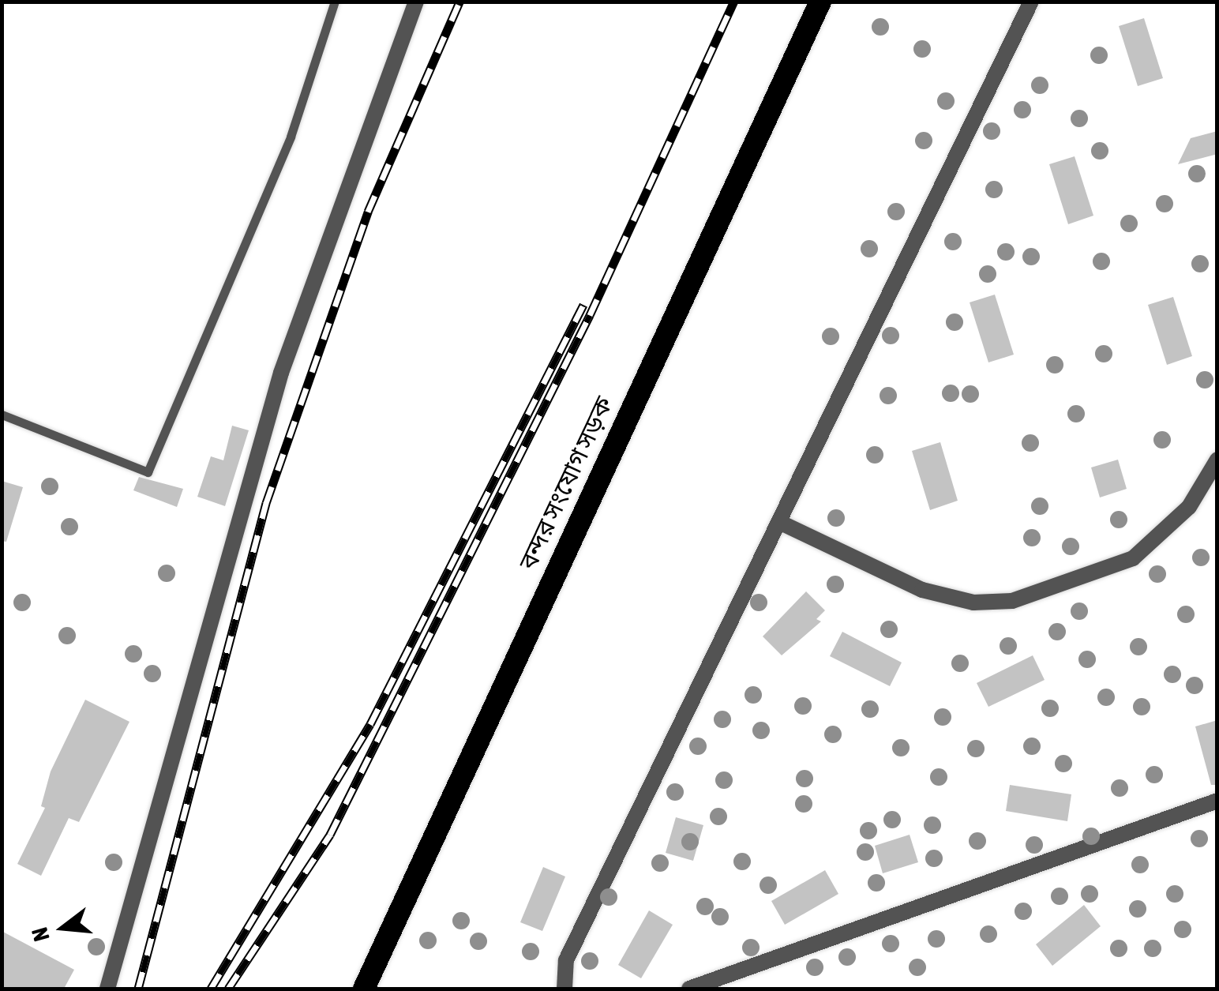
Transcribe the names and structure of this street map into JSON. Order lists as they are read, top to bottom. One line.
{"streets":{"highway":["বন্দর সংযোগ সড়ক"]},"north":"left"}
